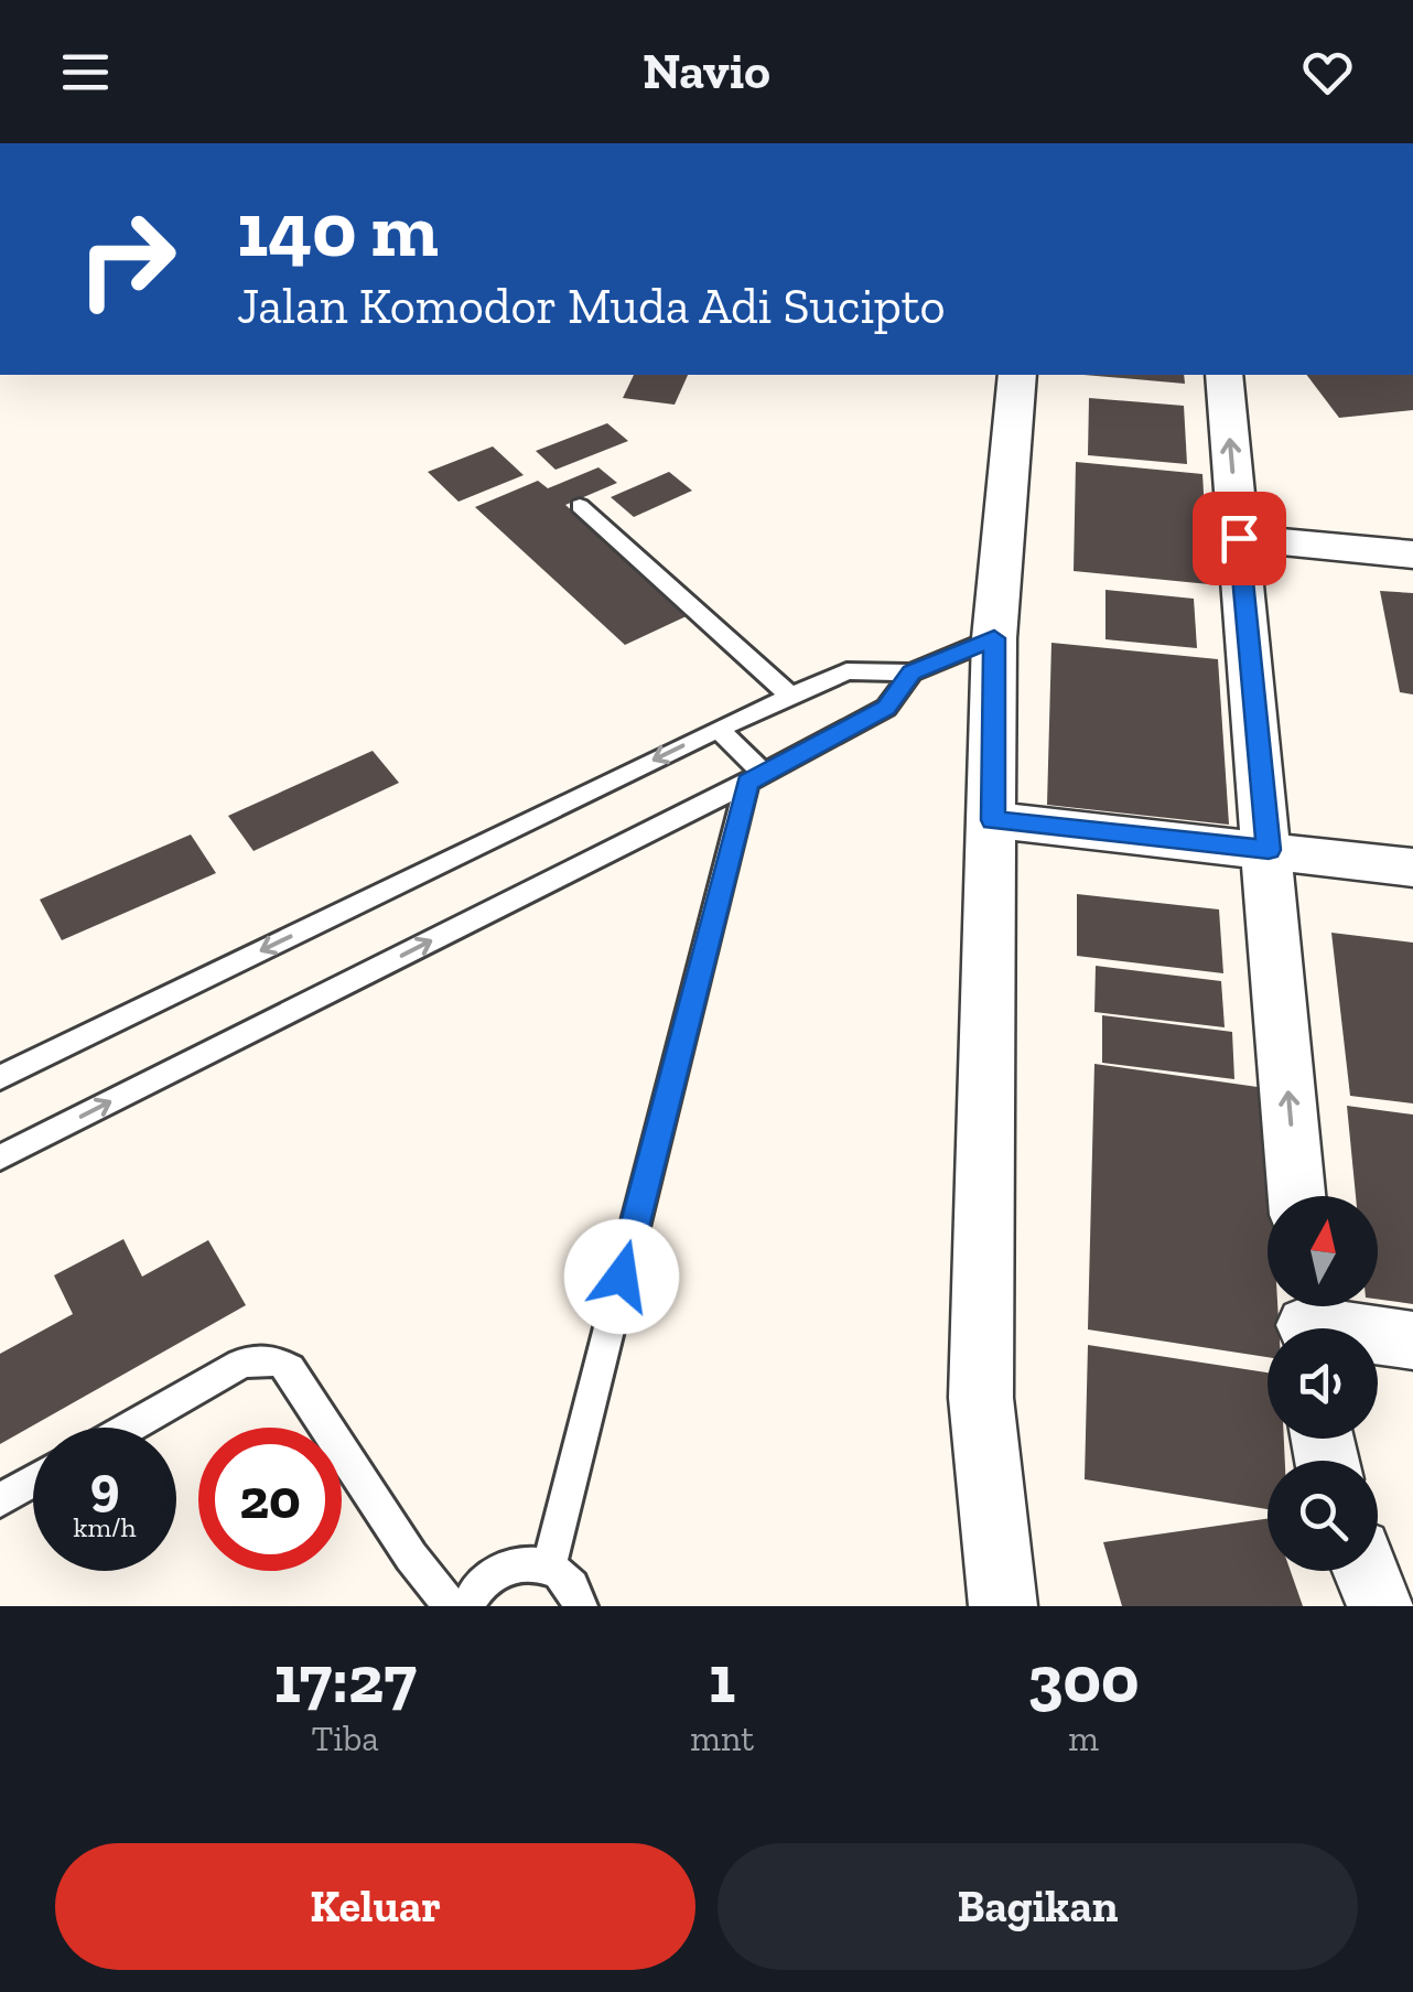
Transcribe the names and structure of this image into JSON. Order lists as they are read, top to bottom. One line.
{"north":"top","page":{"header":"Navio","turn":["140 m","Jalan Komodor Muda Adi Sucipto"],"speed":"9 km/h","limit":"20","eta":["17:27","Tiba","1","mnt","300","m"],"buttons":["Keluar","Bagikan"]}}
